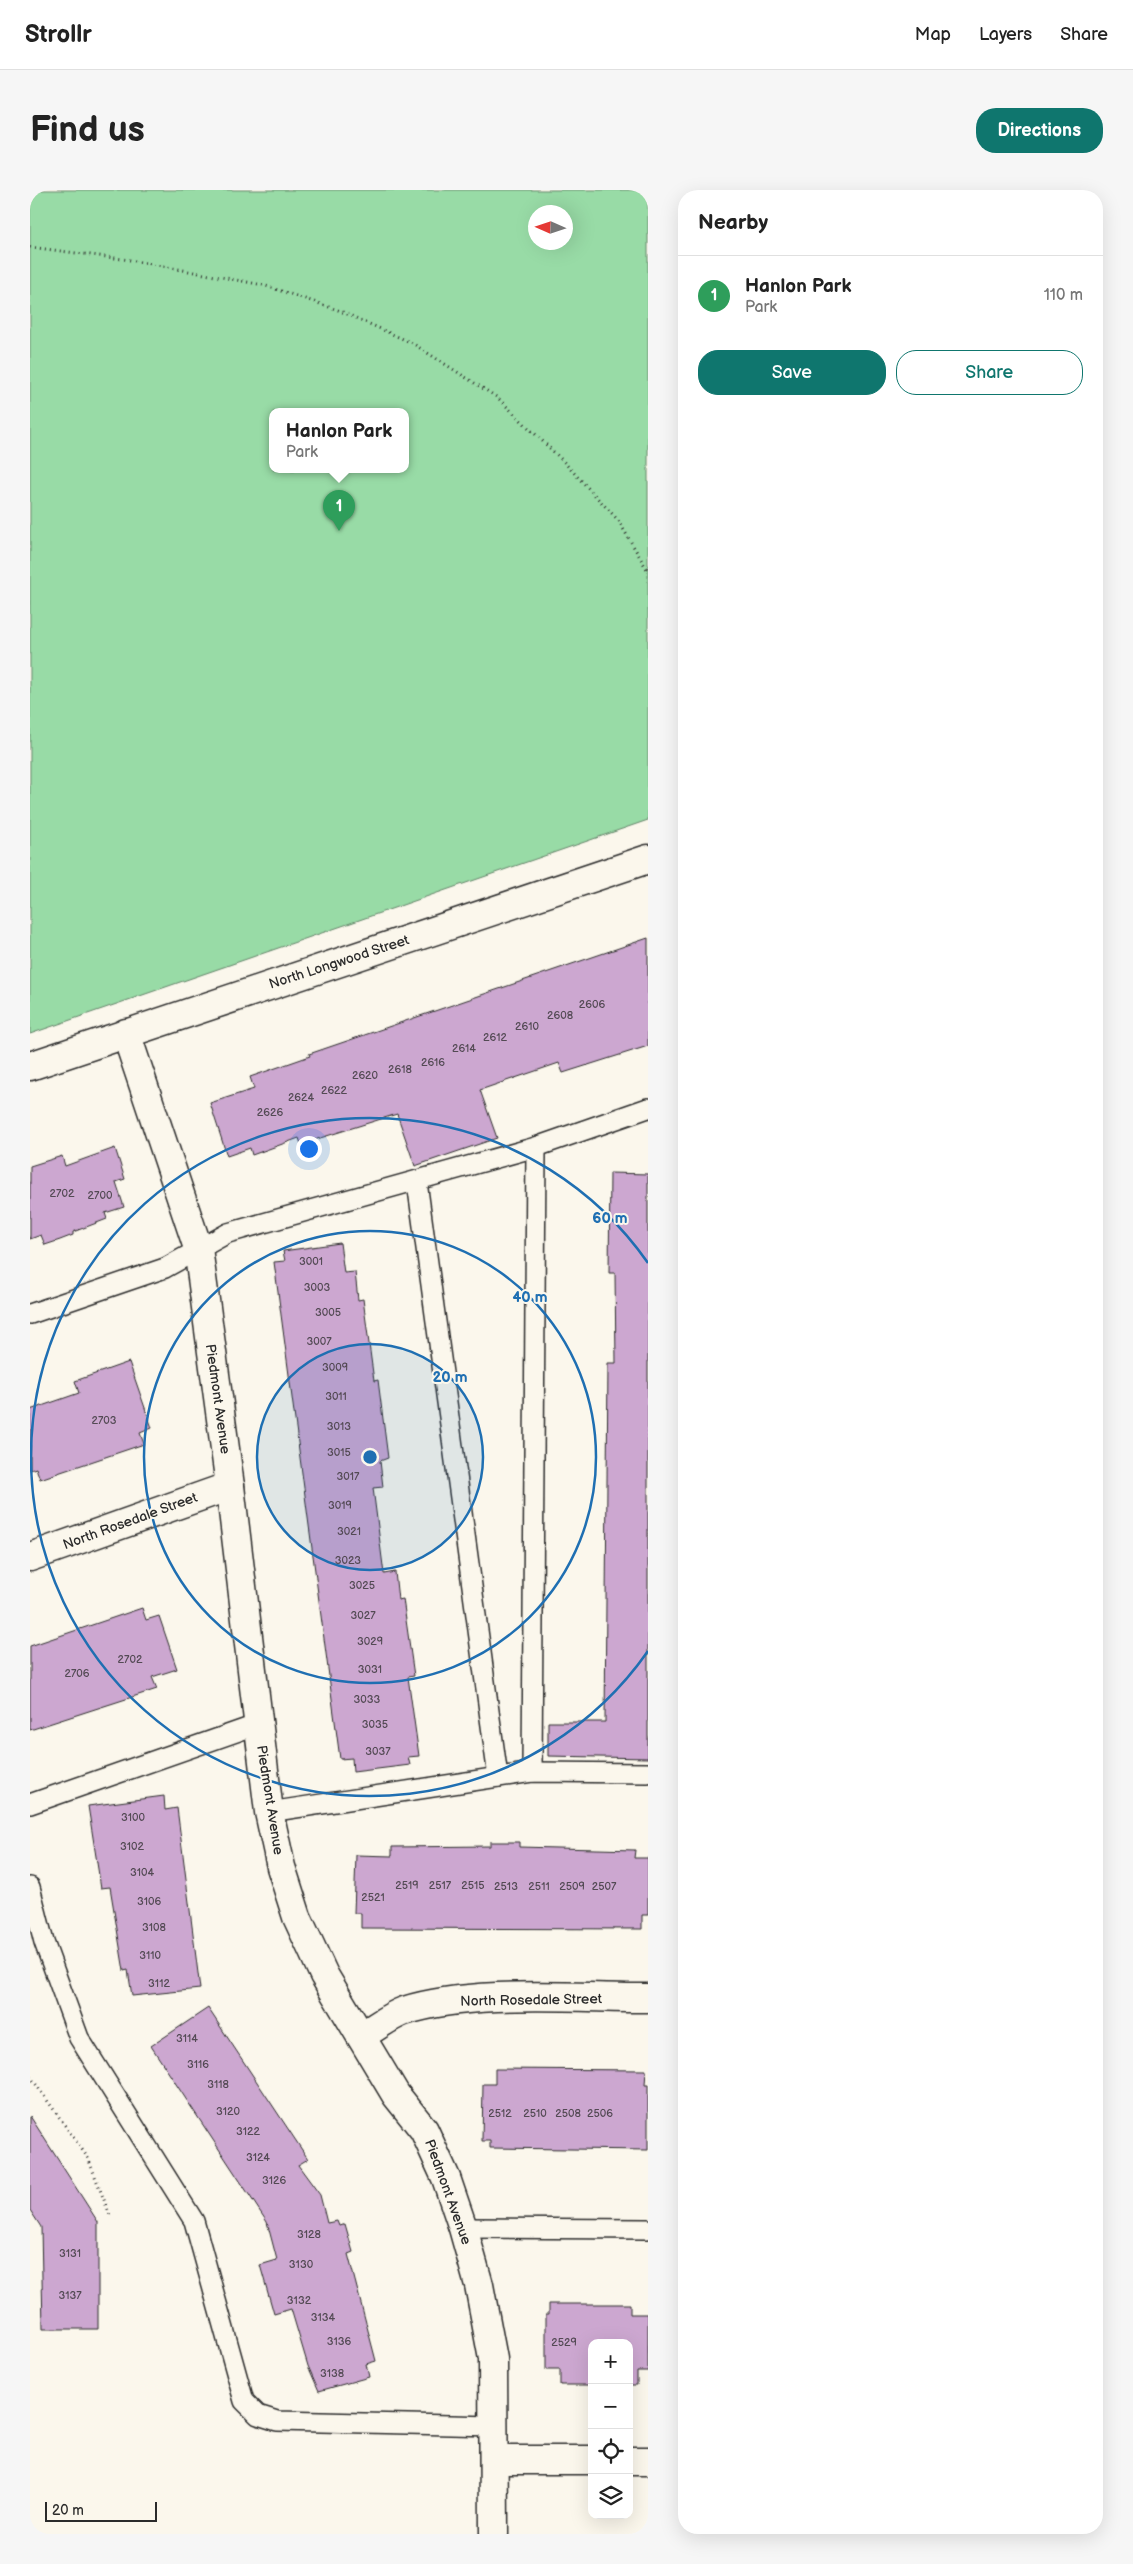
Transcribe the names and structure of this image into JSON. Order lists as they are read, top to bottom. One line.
{"streets":{"street":["North Longwood Street","Piedmont Avenue","North Rosedale Street"]},"crossings":[["North Longwood Street","Piedmont Avenue"],["Piedmont Avenue","North Rosedale Street"]],"house_numbers":["2606","2608","2610","2612","2614","2616","2618","2620","2622","2624","2626","2702","2700","3001","3003","3005","3007","3009","3011","2703","3013","3015","3017","3019","3021","3023","3025","3027","3029","2702","3031","2706","3033","3035","3037","3100","3102","3104","2519","2517","2515","2513","2511","2509","2507","2521","3106","3108","3110","3112","3114","3116","3118","3120","2512","2510","2508","2506","3122","3124","3126","3128","3131","3130","3137","3132","3134","3136","2529","3138"],"scale_bar":"20 m","north":"left","page":{"header":"Strollr","nav":["Map","Layers","Share"],"buttons":["Directions",["Save","Share"]],"title":"Find us","heading":"Nearby","list":[{"mark":"1","name":"Hanlon Park","note":"Park","value":"110 m"}],"popup":["Hanlon Park","Park"],"pins":"1","map_buttons":["+","−"],"scale":"20 m"},"rings":["60 m","40 m","20 m"]}
